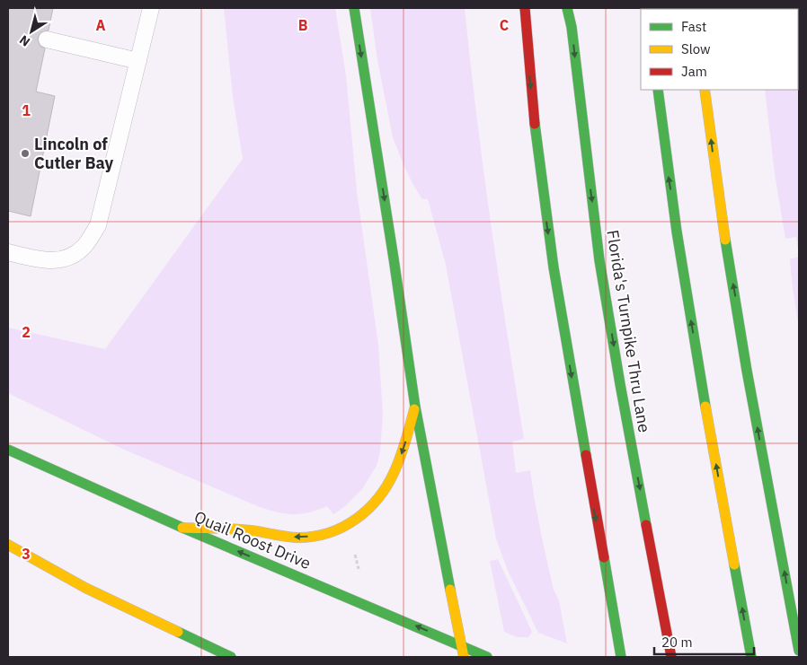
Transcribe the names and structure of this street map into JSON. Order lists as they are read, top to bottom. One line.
{"streets":{"main road":["Florida's Turnpike Thru Lane","Quail Roost Drive"]},"one_way":["Quail Roost Drive"],"places":["Lincoln of Cutler Bay"],"legend":["Fast","Slow","Jam"],"scale_bar":"20 m","north":"bottom left","grid":{"columns":["A","B","C"],"rows":["1","2","3"]}}
